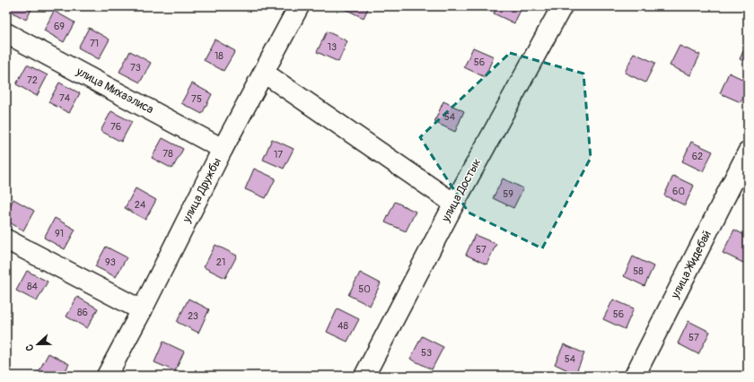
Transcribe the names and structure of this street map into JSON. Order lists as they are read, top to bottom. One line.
{"streets":{"street":["улица Михаэлиса","улица Дружбы","улица Достык","улица Жидебай"]},"crossings":[["улица Михаэлиса","улица Дружбы"]],"house_numbers":["69","71","13","18","56","73","72","74","75","54","76","78","17","62","60","59","24","91","57","93","21","58","84","50","86","56","23","48","57","53","54"],"north":"left"}
